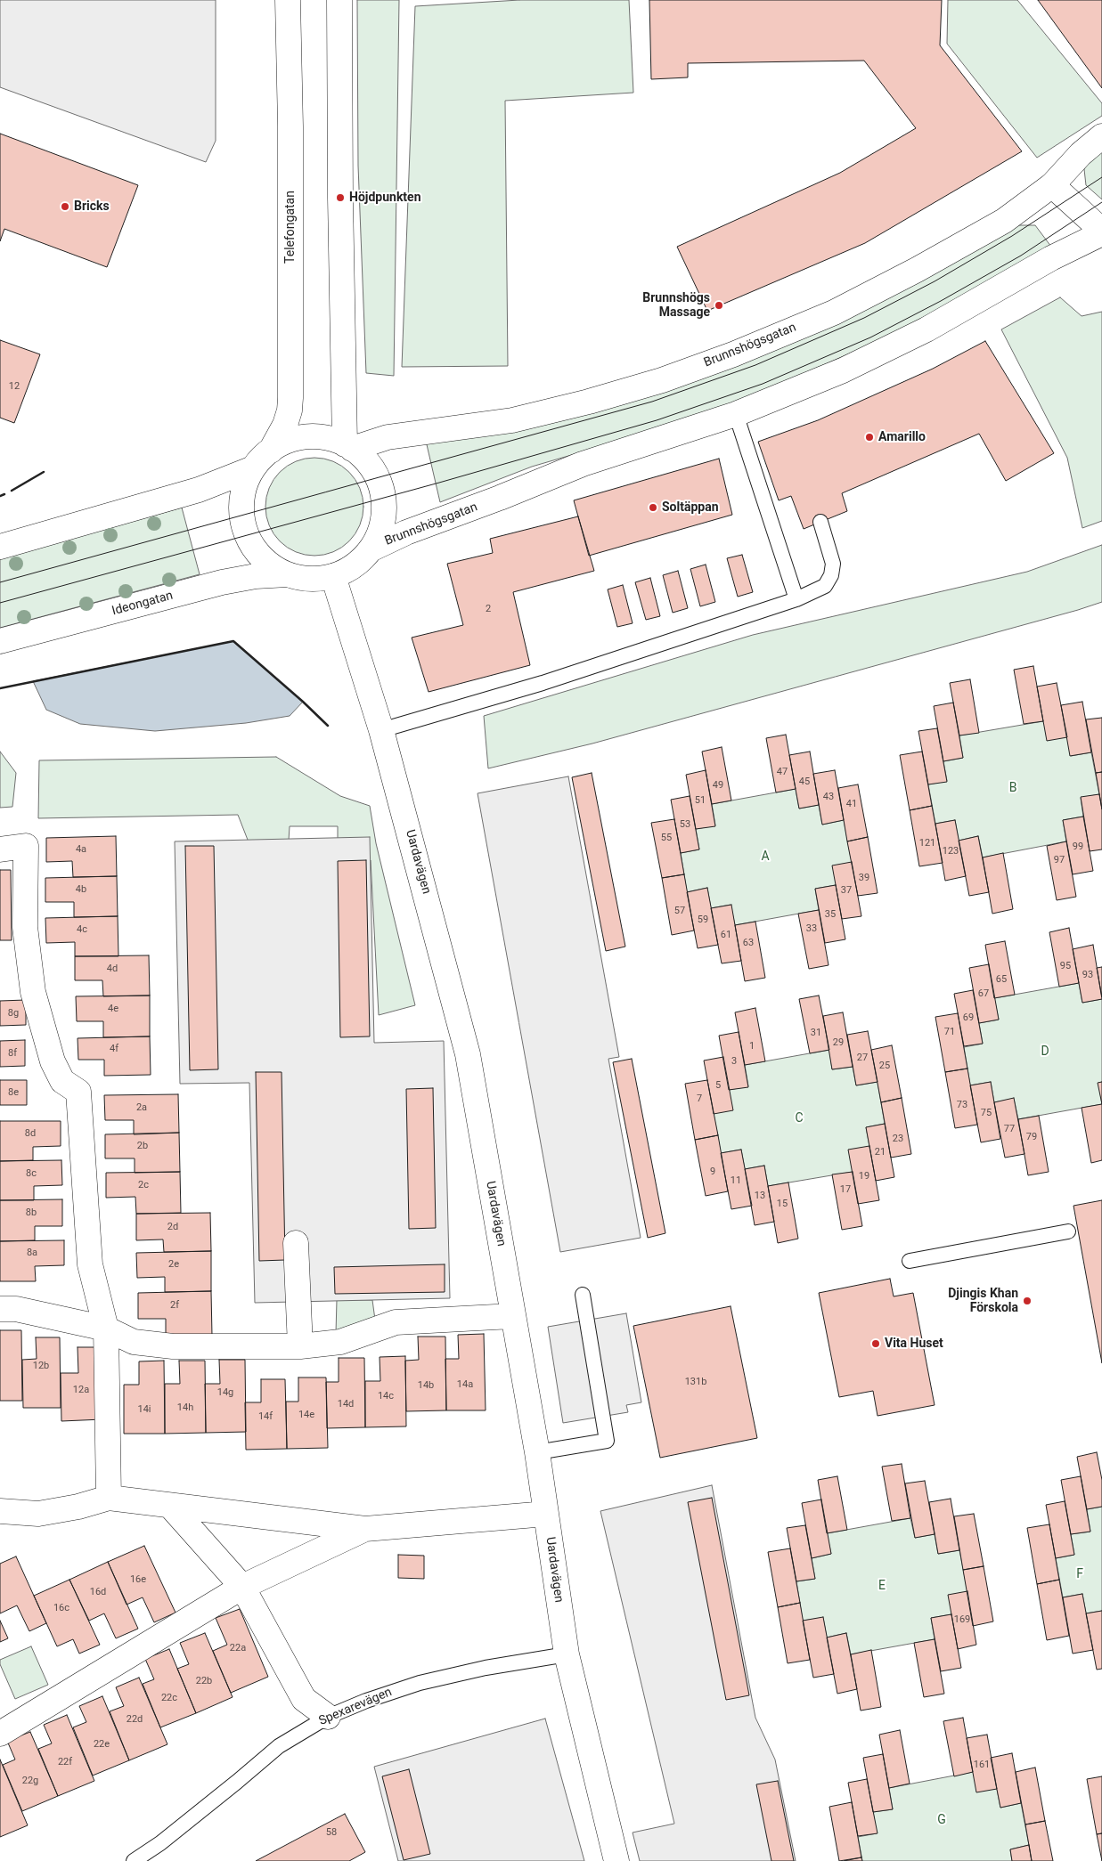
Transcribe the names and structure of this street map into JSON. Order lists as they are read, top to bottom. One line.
{"streets":{"street":["Telefongatan","Brunnshögsgatan","Ideongatan","Uardavägen"],"lane":["Spexarevägen"]},"crossings":[["Telefongatan","Brunnshögsgatan"],["Telefongatan","Ideongatan"],["Telefongatan","Uardavägen"],["Brunnshögsgatan","Ideongatan"],["Brunnshögsgatan","Uardavägen"],["Ideongatan","Uardavägen"],["Uardavägen","Spexarevägen"]],"parks":["B","A","D","C","F","E","G"],"places":["Höjdpunkten","Bricks","Brunnshögs Massage","Amarillo","Soltäppan","Djingis Khan Förskola","Vita Huset"],"house_numbers":["12","2","47","45","49","43","51","41","53","55","121","99","4a","123","97","39","4b","37","57","35","59","33","4c","61","63","95","4d","93","65","67","4e","8g","69","71","31","29","1","4f","8f","27","3","25","5","8e","7","73","2a","75","77","8d","79","23","2b","21","9","8c","19","11","2c","17","13","15","8b","2d","8a","2e","2f","12b","131b","14a","14b","12a","14g","14c","14d","14h","14i","14e","14f","16e","16d","16c","169","22a","22b","22c","22d","22e","22f","161","22g","58"]}
